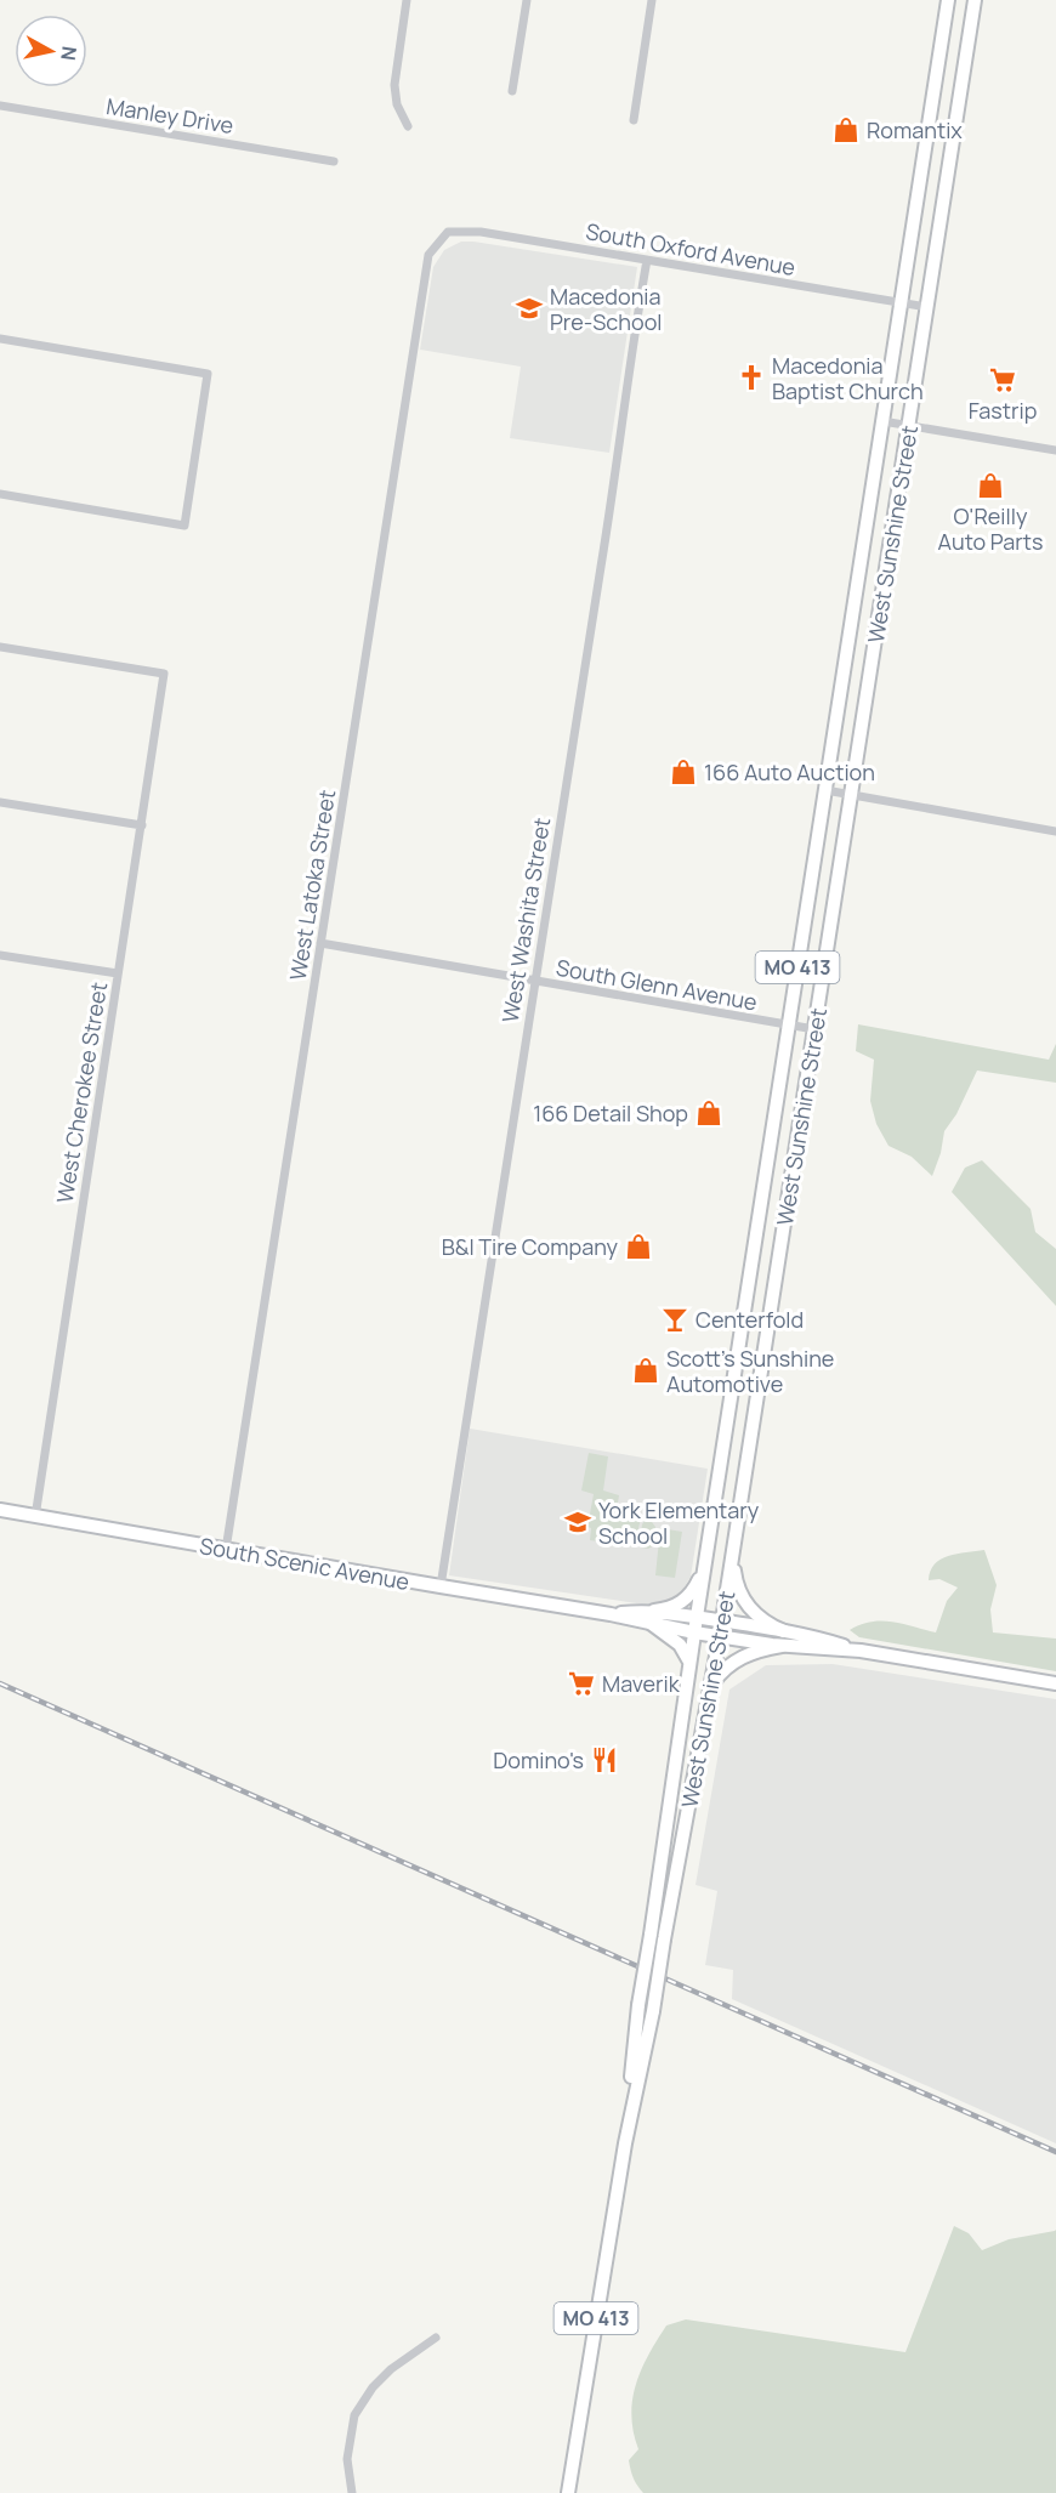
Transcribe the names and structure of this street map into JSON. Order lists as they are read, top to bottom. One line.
{"streets":{"main road":["West Sunshine Street","MO 413","South Scenic Avenue"],"street":["Manley Drive","South Oxford Avenue","West Latoka Street","West Washita Street","South Glenn Avenue","West Cherokee Street"]},"crossings":[["South Oxford Avenue","West Sunshine Street"],["South Oxford Avenue","West Latoka Street"],["South Oxford Avenue","West Washita Street"],["West Sunshine Street","South Glenn Avenue"],["West Sunshine Street","South Scenic Avenue"],["West Latoka Street","South Glenn Avenue"],["West Latoka Street","South Scenic Avenue"],["West Washita Street","South Glenn Avenue"],["West Washita Street","South Scenic Avenue"],["West Cherokee Street","South Scenic Avenue"]],"places":{"shop":["Romantix","O'Reilly Auto Parts","166 Auto Auction","166 Detail Shop","B&I Tire Company","Scott's Sunshine Automotive"],"school or university":["Macedonia Pre-School","York Elementary School"],"church":["Macedonia Baptist Church"],"supermarket":["Fastrip","Maverik"],"bar":["Centerfold"],"restaurant":["Domino's"]},"north":"right"}
